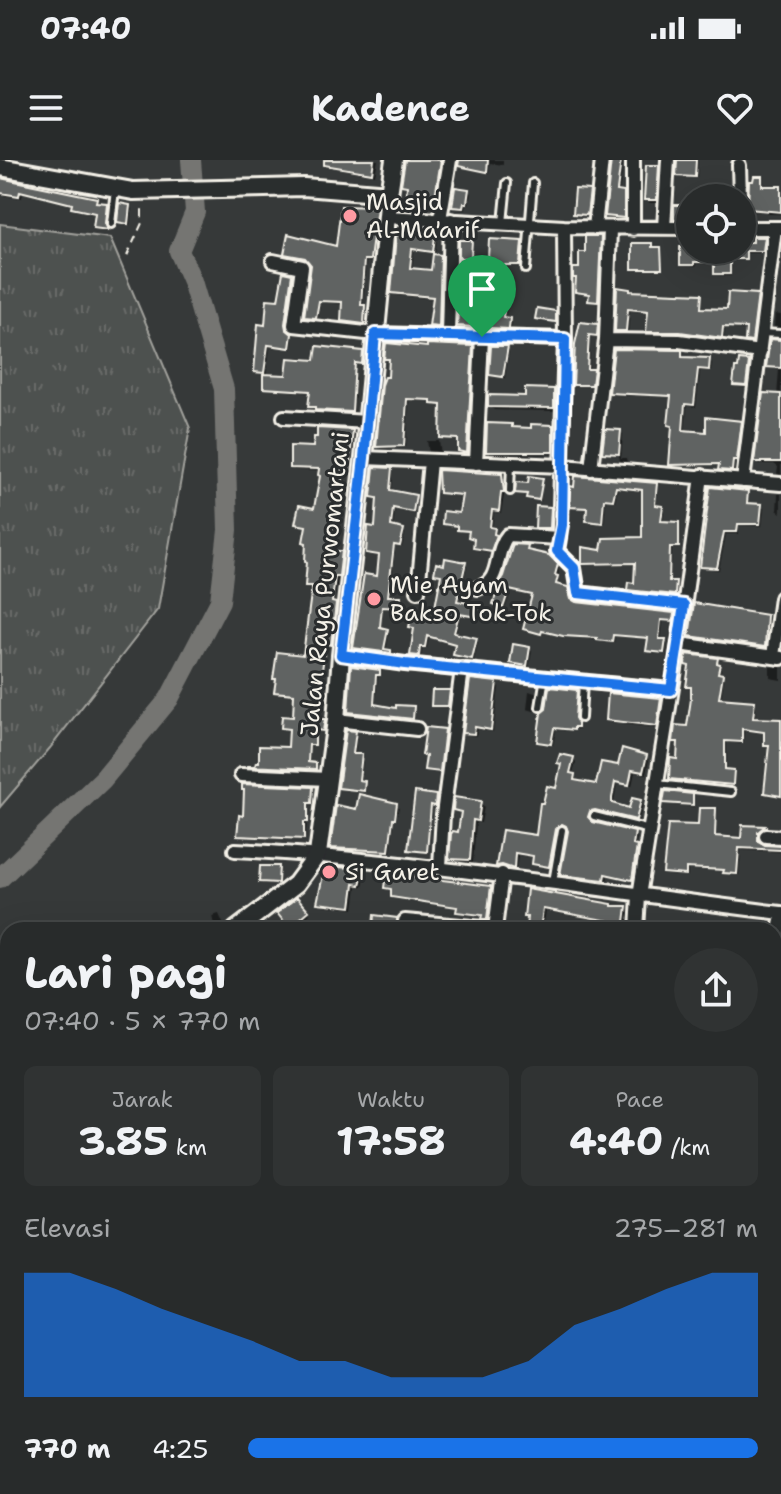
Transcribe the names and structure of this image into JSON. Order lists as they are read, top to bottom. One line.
{"streets":{"street":["Jalan Raya Purwomartani"]},"places":["Masjid Al-Ma'arif","Mie Ayam Bakso Tok-Tok","Si Garet"],"page":{"status":"07:40","header":"Kadence","heading":["Lari pagi","07:40 · 5 × 770 m"],"stats":[["Jarak","3.85 km"],["Waktu","17:58"],["Pace","4:40 /km"]],"chart":["Elevasi","275–281 m"],"list":[{"name":"770 m","note":"4:25"}]}}
